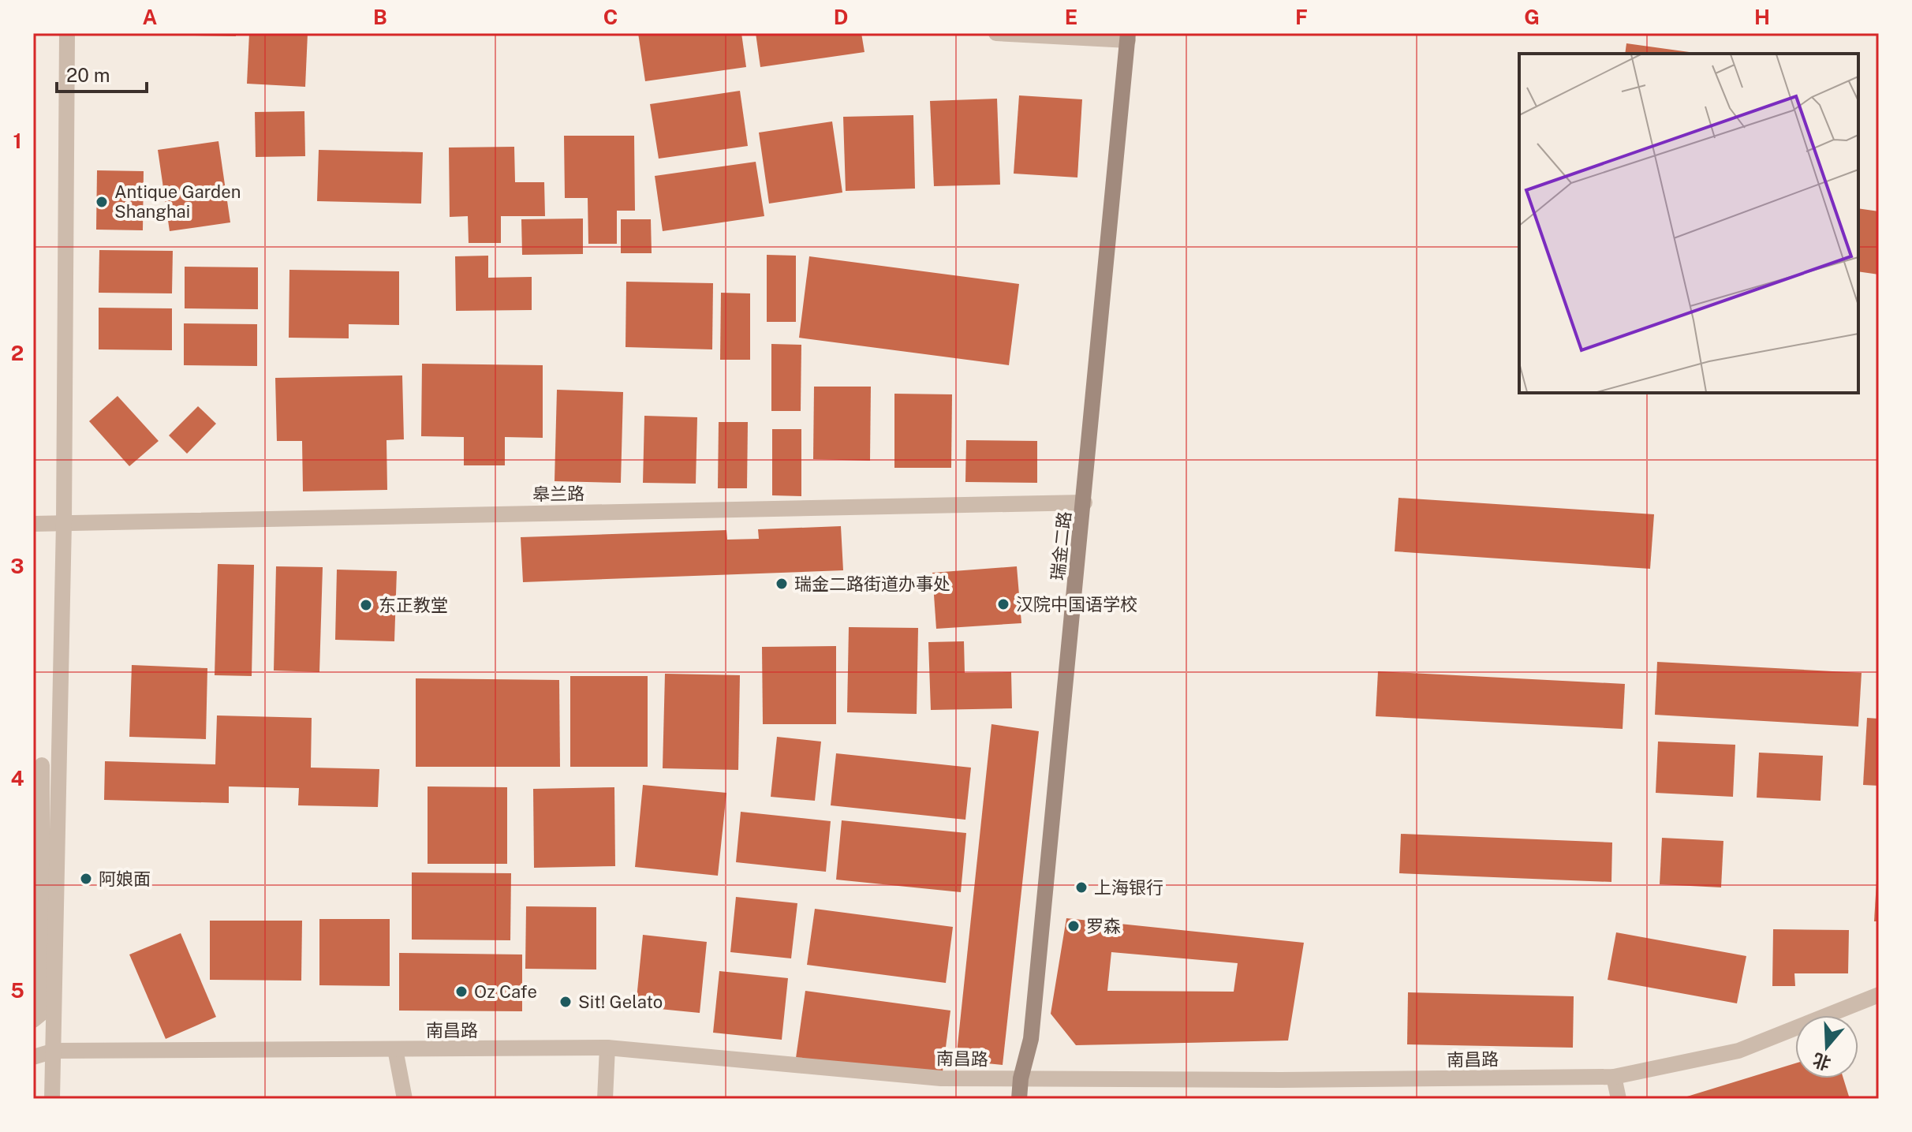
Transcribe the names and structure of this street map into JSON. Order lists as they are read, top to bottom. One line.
{"streets":{"main road":["瑞金二路"],"street":["皋兰路","南昌路"]},"crossings":[["皋兰路","瑞金二路"],["瑞金二路","南昌路"]],"places":["Antique Garden Shanghai","瑞金二路街道办事处","汉院中国语学校","东正教堂","阿娘面","上海银行","罗森","Oz Cafe","Sit! Gelato"],"scale_bar":"20 m","north":"bottom","grid":{"columns":["A","B","C","D","E","F","G","H"],"rows":["1","2","3","4","5"]}}
